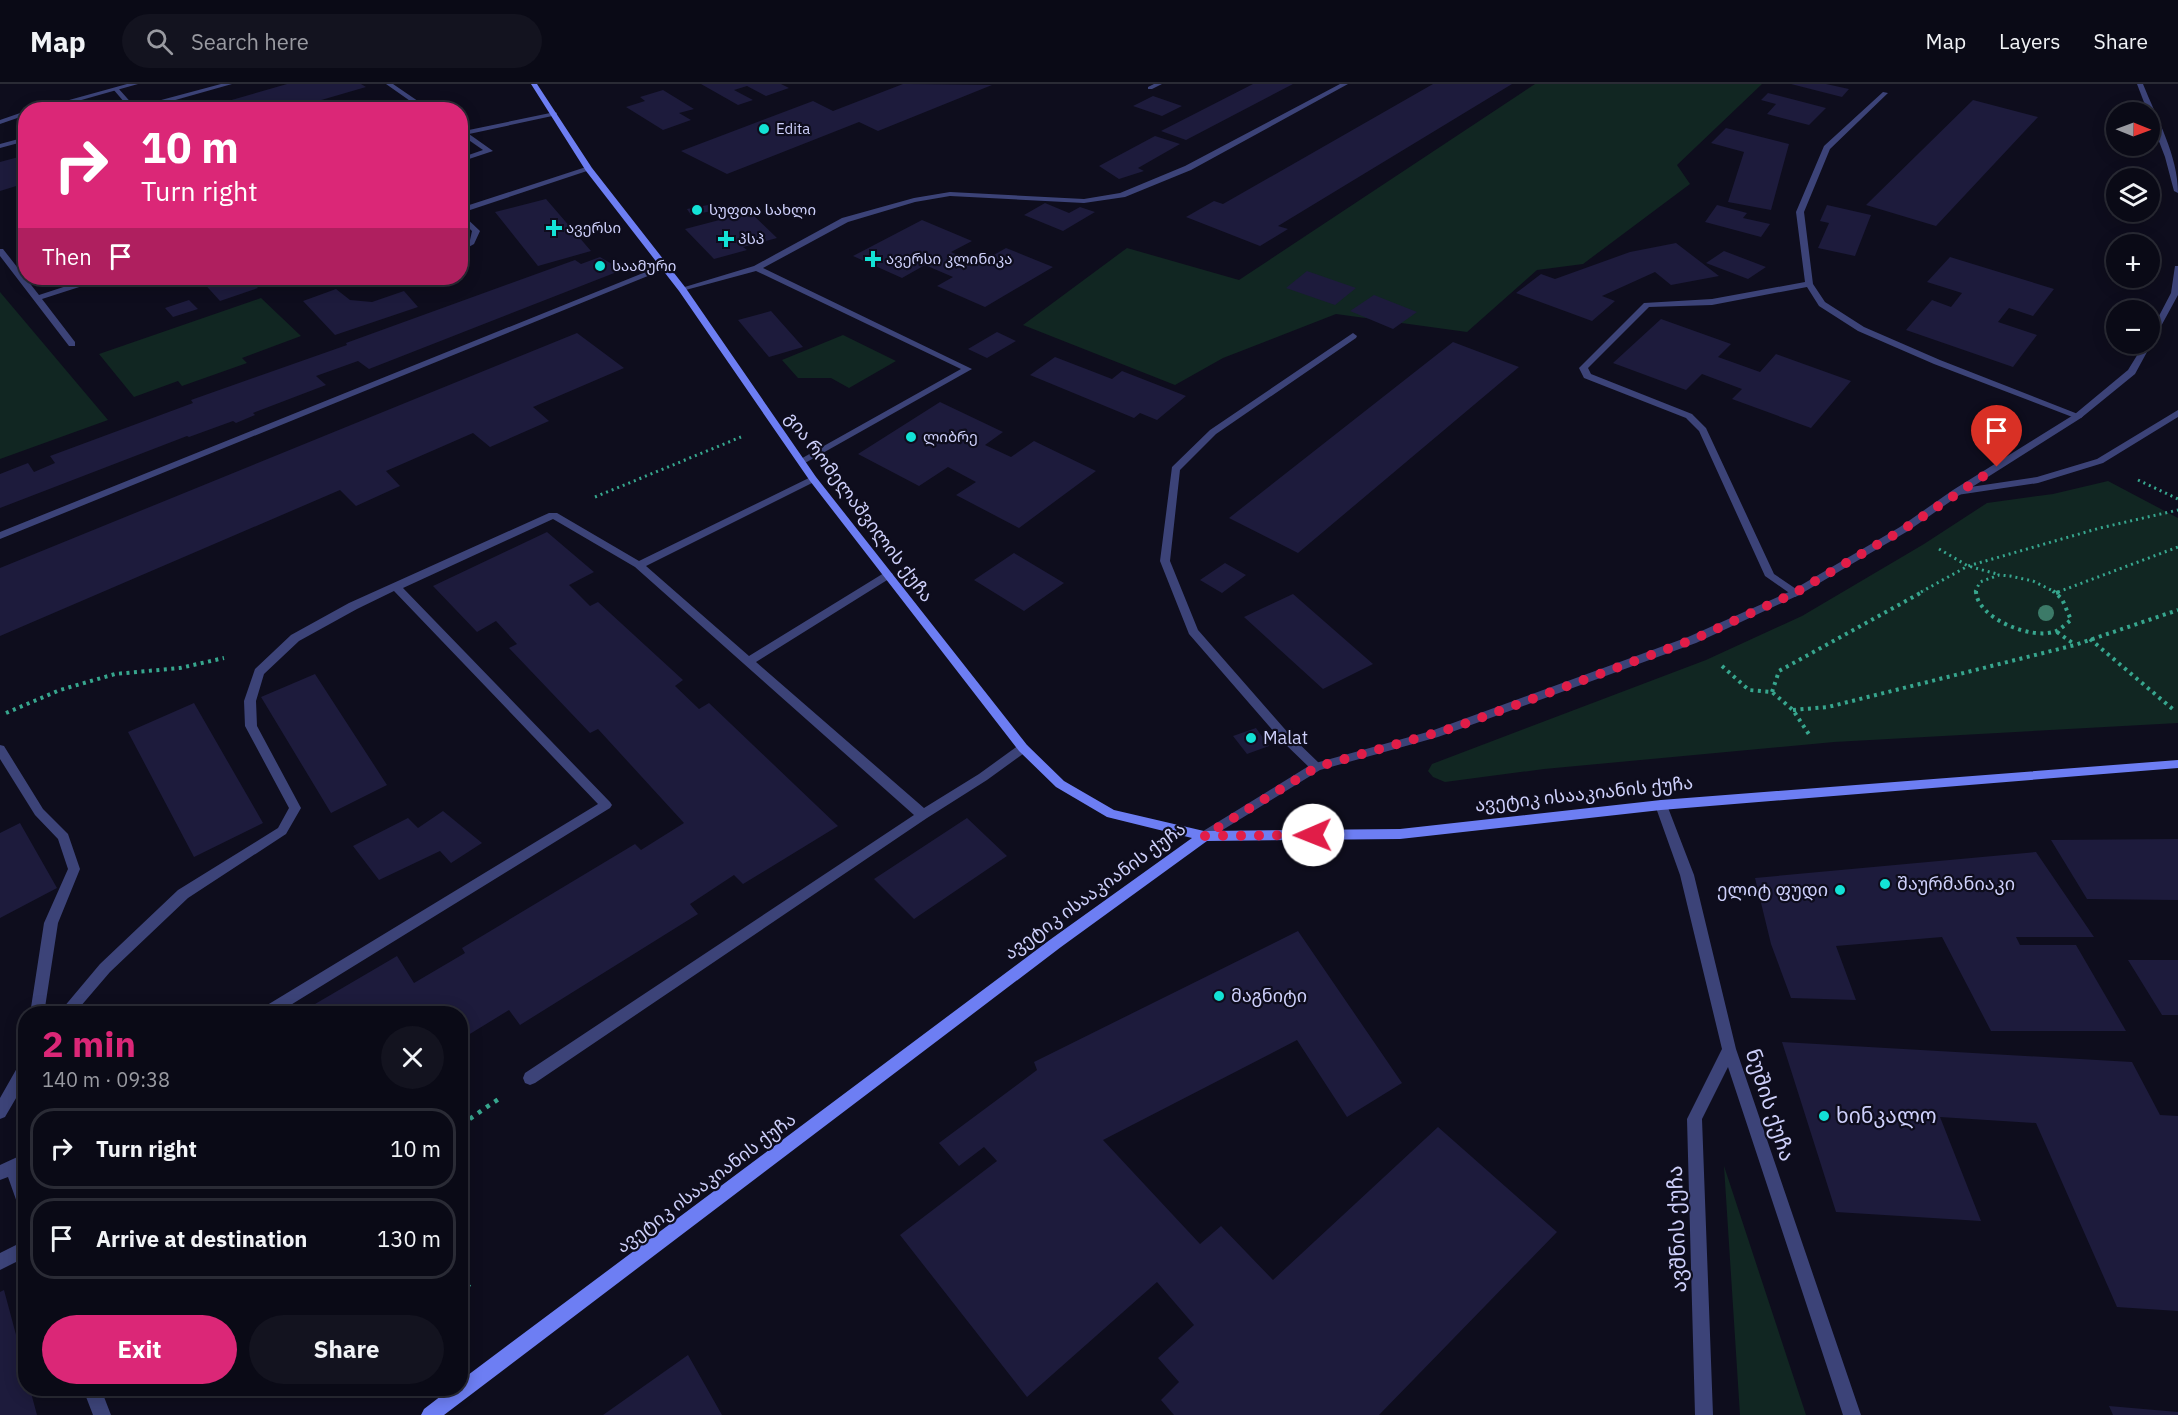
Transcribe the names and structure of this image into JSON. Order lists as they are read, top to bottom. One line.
{"streets":{"street":["გია რომელაშვილის ქუჩა","ავეტიკ ისააკიანის ქუჩა","ნუშის ქუჩა","ავშნის ქუჩა"]},"crossings":[["გია რომელაშვილის ქუჩა","ავეტიკ ისააკიანის ქუჩა"],["ავეტიკ ისააკიანის ქუჩა","ნუშის ქუჩა"],["ნუშის ქუჩა","ავშნის ქუჩა"]],"places":{"other":["Edita","სუფთა სახლი","საამური","ლიბრე","Malat","შაურმანიაკი","ელიტ ფუდი","მაგნიტი","ხინკალო"],"health":["ავერსი","პსპ","ავერსი კლინიკა"]},"north":"right","page":{"header":"Map","search":"Search here","nav":["Map","Layers","Share"],"map_buttons":["+","−"],"turn":["10 m","Turn right"],"then":"Then","heading":["2 min","140 m · 09:38"],"list":[{"name":"Turn right","value":"10 m"},{"name":"Arrive at destination","value":"130 m"}],"buttons":["Exit","Share"]}}
